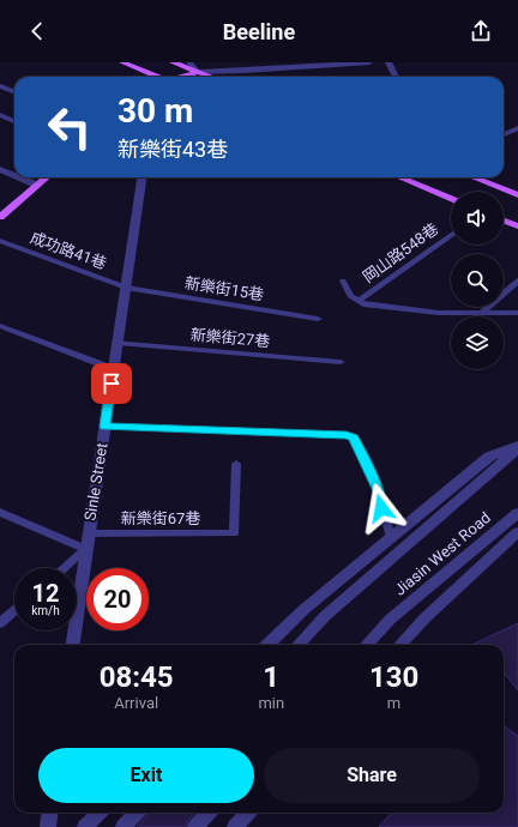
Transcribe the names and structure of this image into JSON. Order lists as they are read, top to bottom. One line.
{"streets":{"street":["Sinle Street","Jiasin West Road"],"lane":["成功路41巷","岡山路548巷","新樂街15巷","新樂街27巷","新樂街67巷"]},"crossings":[["成功路41巷","新樂街15巷"],["成功路41巷","Sinle Street"],["新樂街15巷","Sinle Street"],["新樂街27巷","Sinle Street"],["Sinle Street","新樂街67巷"]],"page":{"header":"Beeline","turn":["30 m","新樂街43巷"],"speed":"12 km/h","limit":"20","eta":["08:45","Arrival","1","min","130","m"],"buttons":["Exit","Share"]}}
